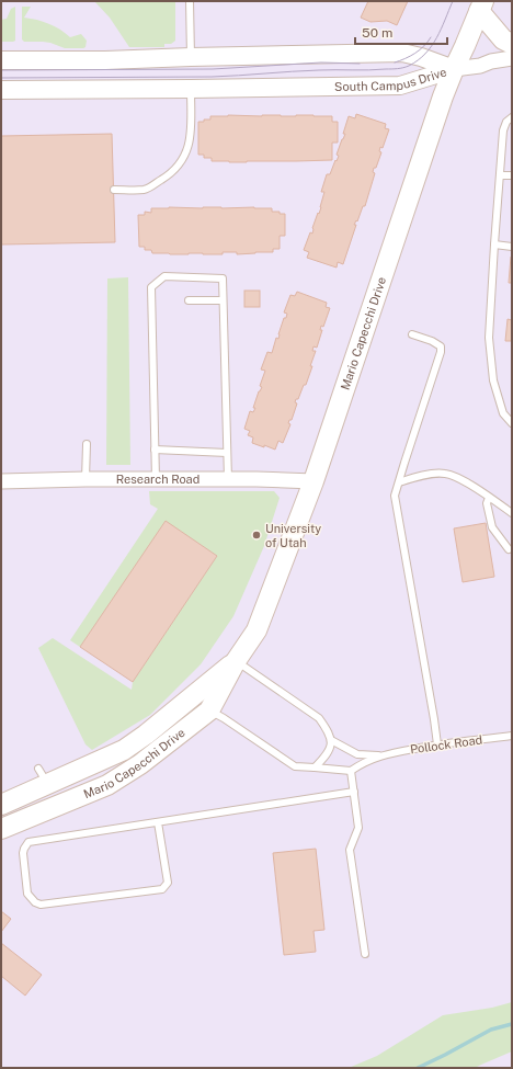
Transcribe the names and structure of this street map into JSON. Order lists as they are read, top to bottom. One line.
{"streets":{"main road":["Mario Capecchi Drive"],"street":["South Campus Drive","Research Road"],"lane":["Pollock Road"]},"crossings":[["South Campus Drive","Mario Capecchi Drive"],["Mario Capecchi Drive","Research Road"]],"places":["University of Utah"],"scale_bar":"50 m"}
